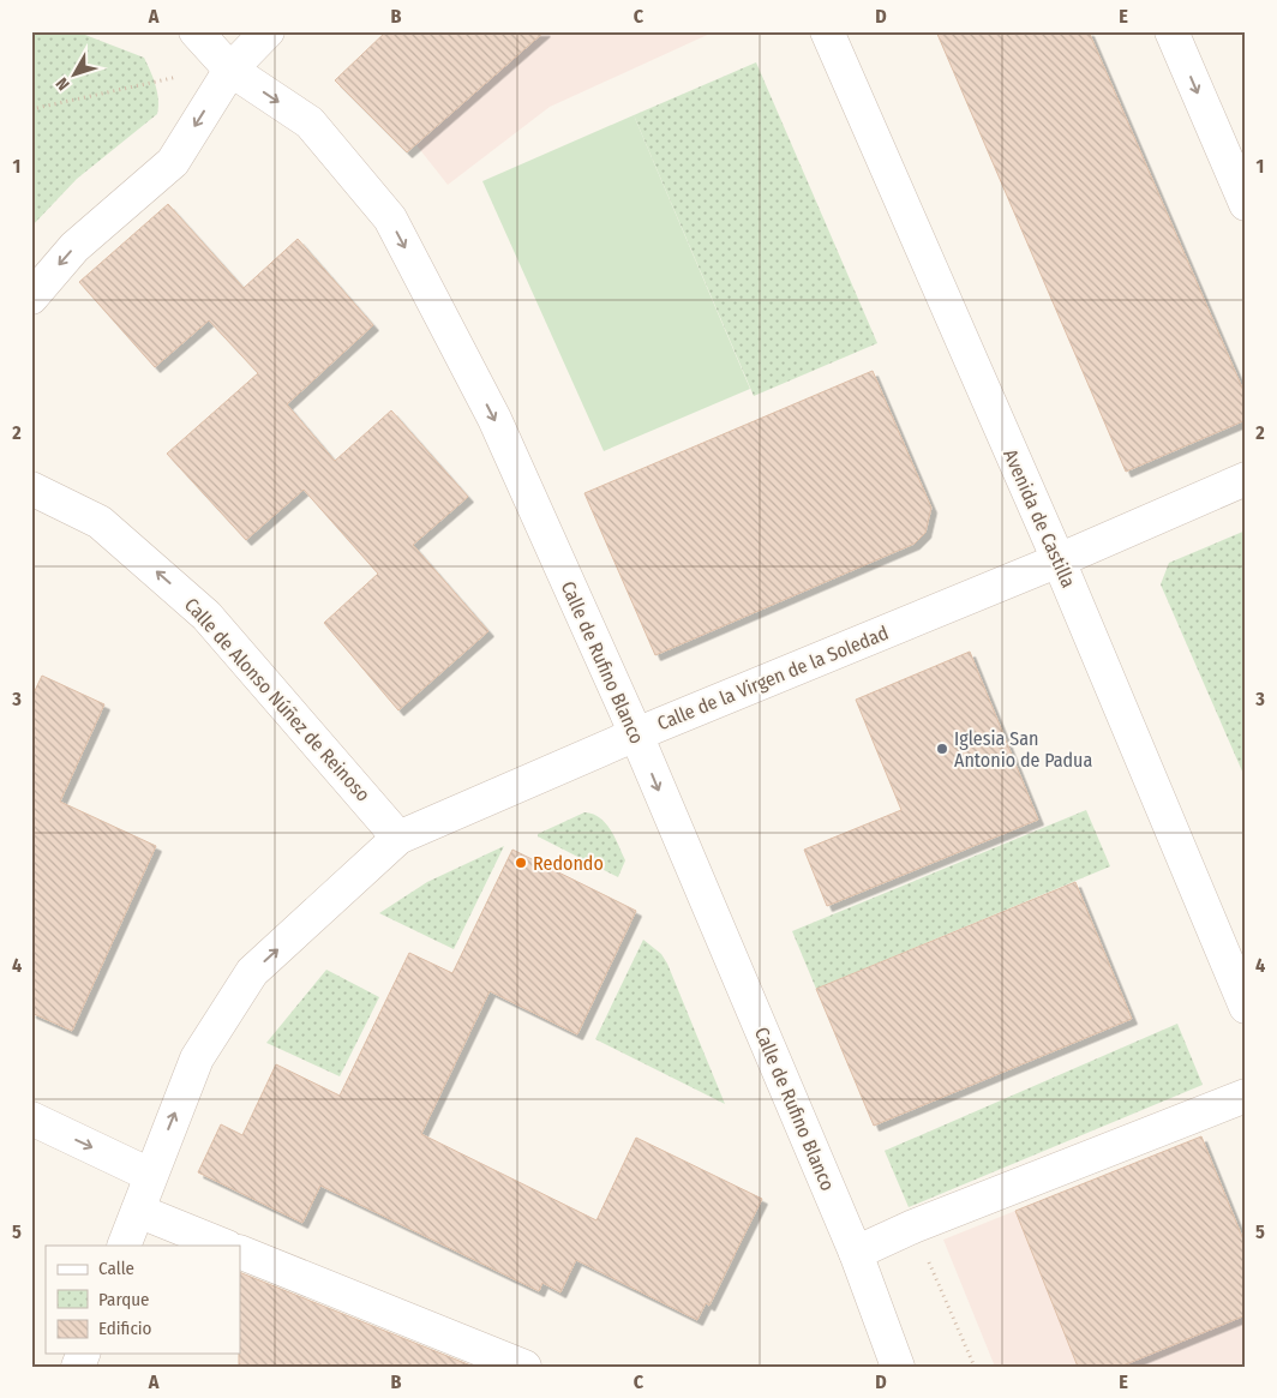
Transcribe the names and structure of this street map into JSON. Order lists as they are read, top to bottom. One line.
{"streets":{"street":["Avenida de Castilla","Calle de Rufino Blanco","Calle de la Virgen de la Soledad","Calle de Alonso Núñez de Reinoso"]},"crossings":[["Avenida de Castilla","Calle de la Virgen de la Soledad"],["Calle de Rufino Blanco","Calle de la Virgen de la Soledad"],["Calle de la Virgen de la Soledad","Calle de Alonso Núñez de Reinoso"]],"one_way":["Calle de Rufino Blanco","Calle de Alonso Núñez de Reinoso"],"places":["Iglesia San Antonio de Padua","Redondo"],"legend":["Calle","Parque","Edificio"],"north":"bottom left","grid":{"columns":["A","B","C","D","E"],"rows":["1","2","3","4","5"]}}
